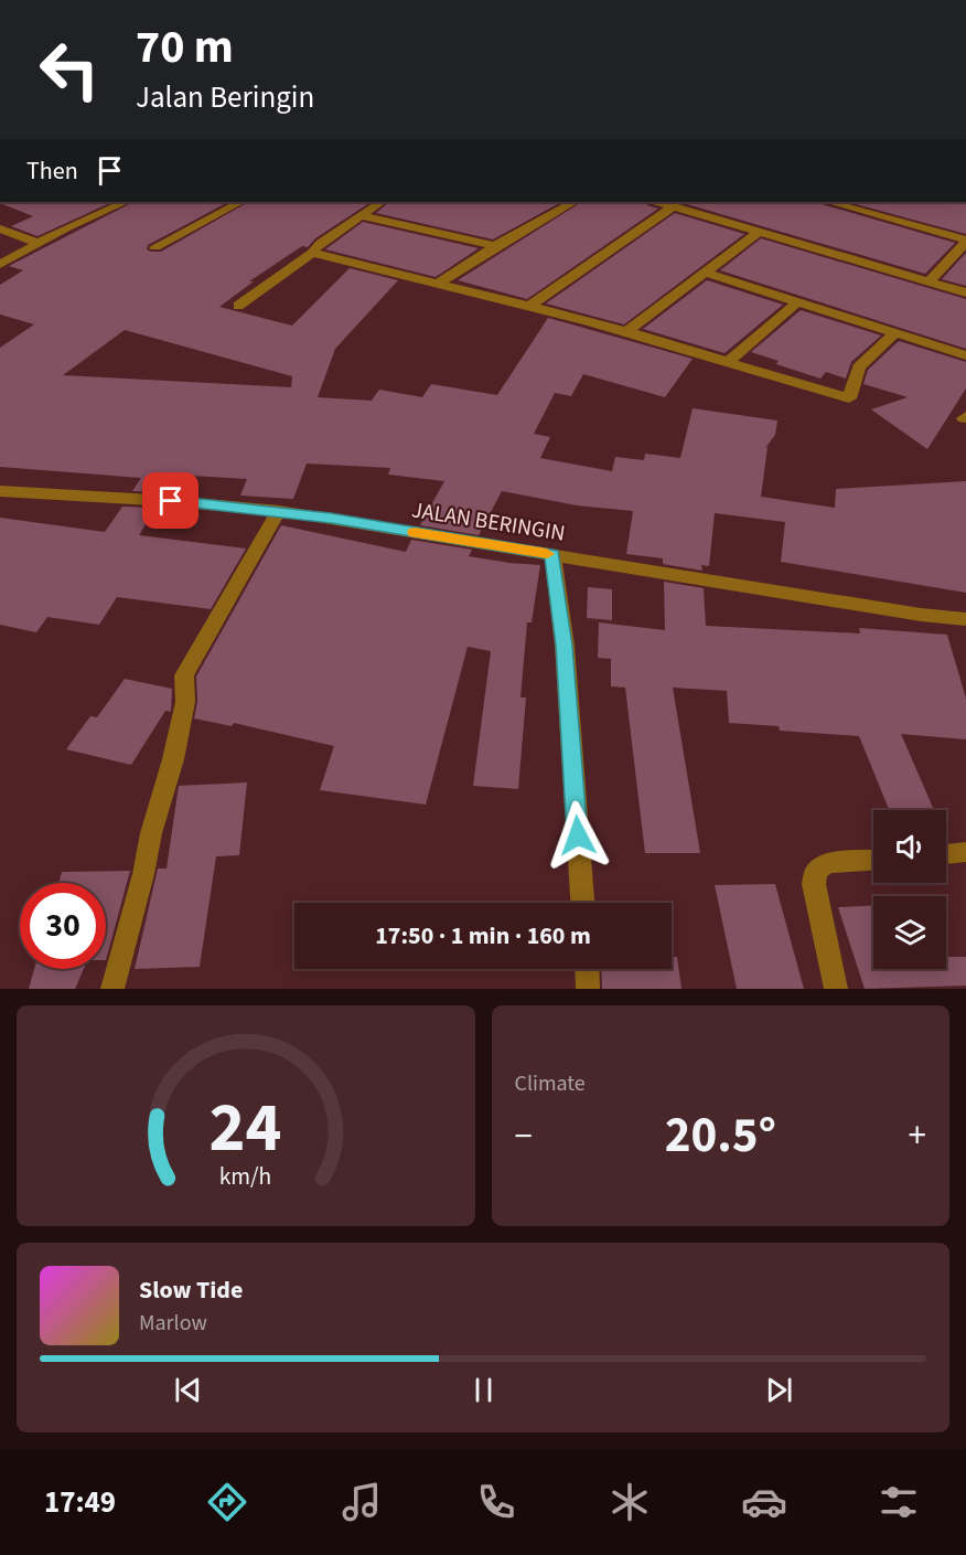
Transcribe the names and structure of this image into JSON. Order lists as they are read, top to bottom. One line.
{"streets":{"street":["JALAN BERINGIN"]},"page":{"turn":["70 m","Jalan Beringin"],"then":"Then","limit":"30","trip":"17:50 · 1 min · 160 m","tile":"Climate","heat":["−","20.5°","+"],"song":["Slow Tide","Marlow"],"tabs":"17:49","gauge":["24","km/h"]}}
